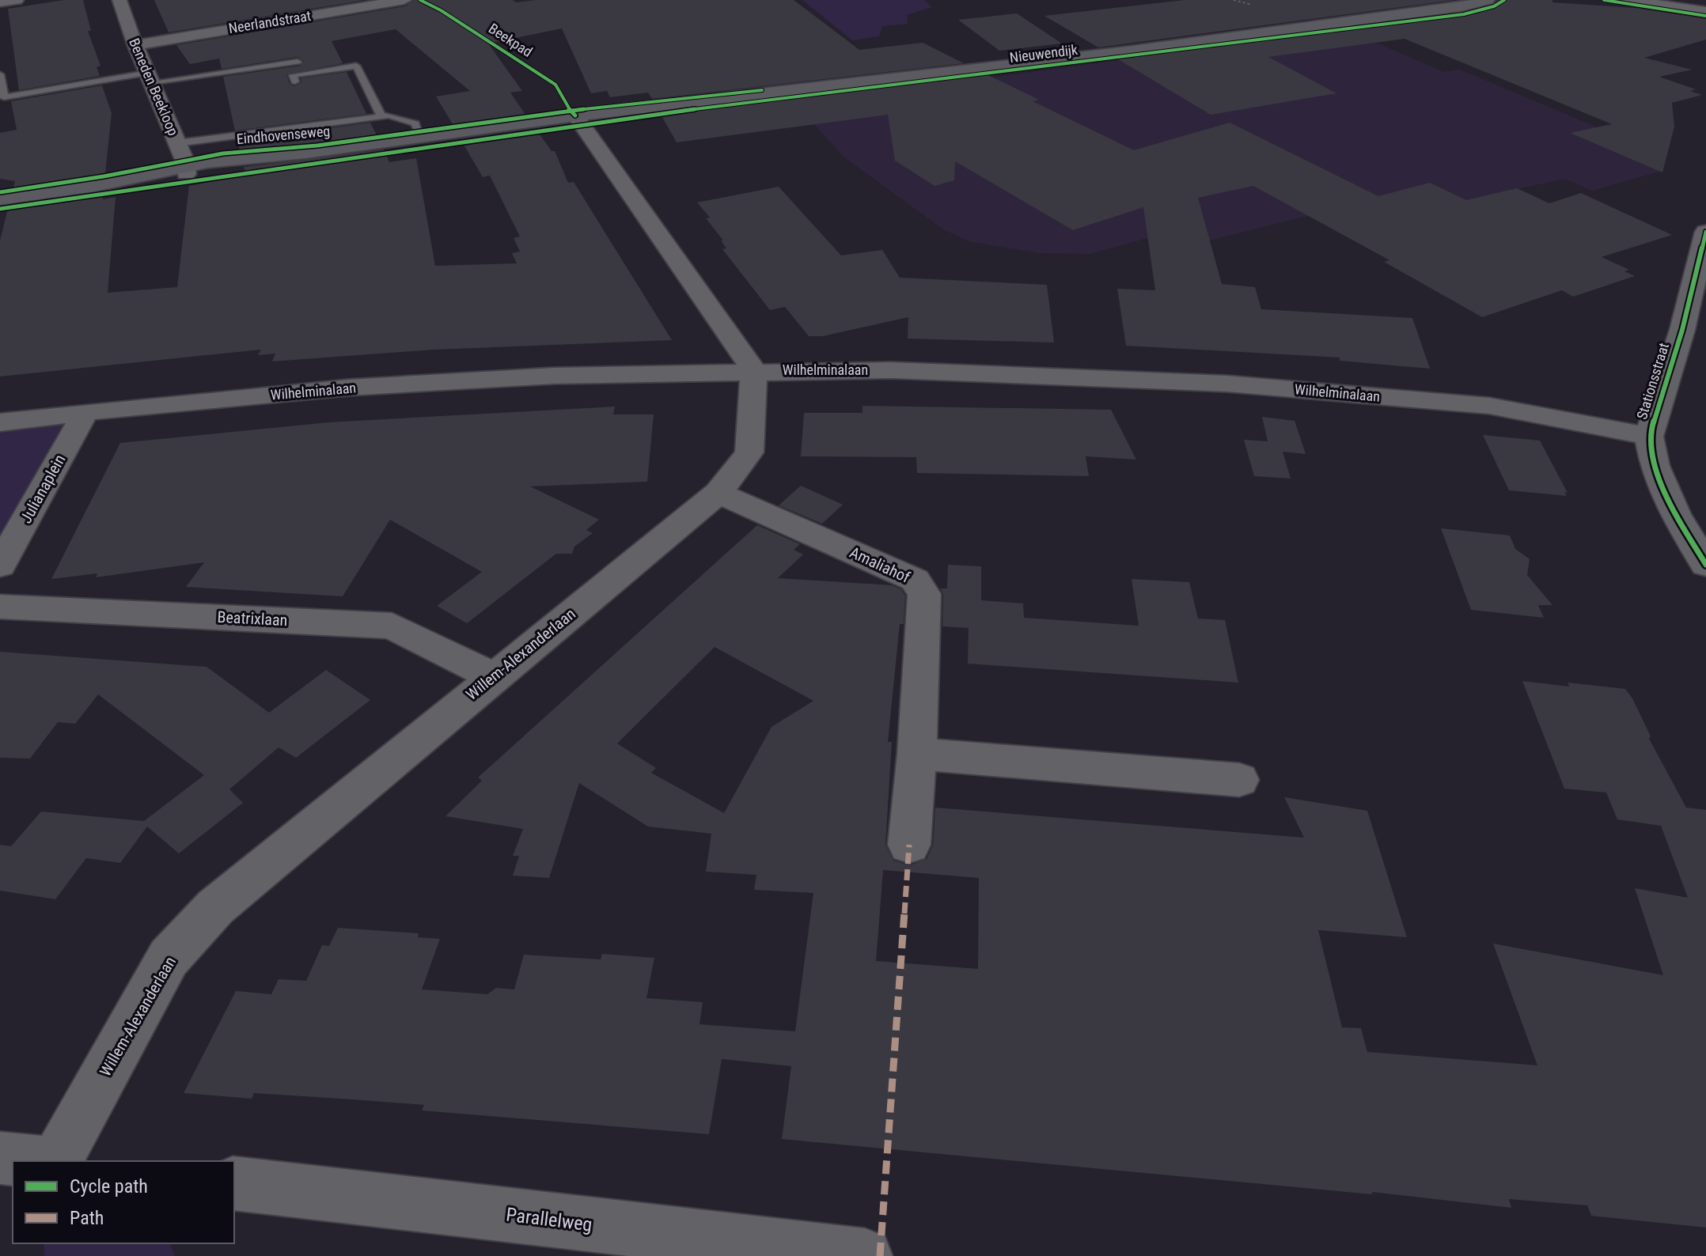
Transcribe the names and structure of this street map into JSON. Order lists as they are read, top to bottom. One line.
{"streets":{"main road":["Nieuwendijk","Eindhovenseweg"],"street":["Neerlandstraat","Beneden Beekloop","Wilhelminalaan","Stationsstraat","Julianaplein","Amaliahof","Beatrixlaan","Willem-Alexanderlaan","Parallelweg"],"cycle path":["Beekpad"]},"crossings":[["Neerlandstraat","Beneden Beekloop"],["Nieuwendijk","Eindhovenseweg"],["Beneden Beekloop","Eindhovenseweg"],["Wilhelminalaan","Stationsstraat"],["Wilhelminalaan","Julianaplein"],["Wilhelminalaan","Willem-Alexanderlaan"],["Amaliahof","Willem-Alexanderlaan"],["Beatrixlaan","Willem-Alexanderlaan"]],"legend":["Cycle path","Path"]}
